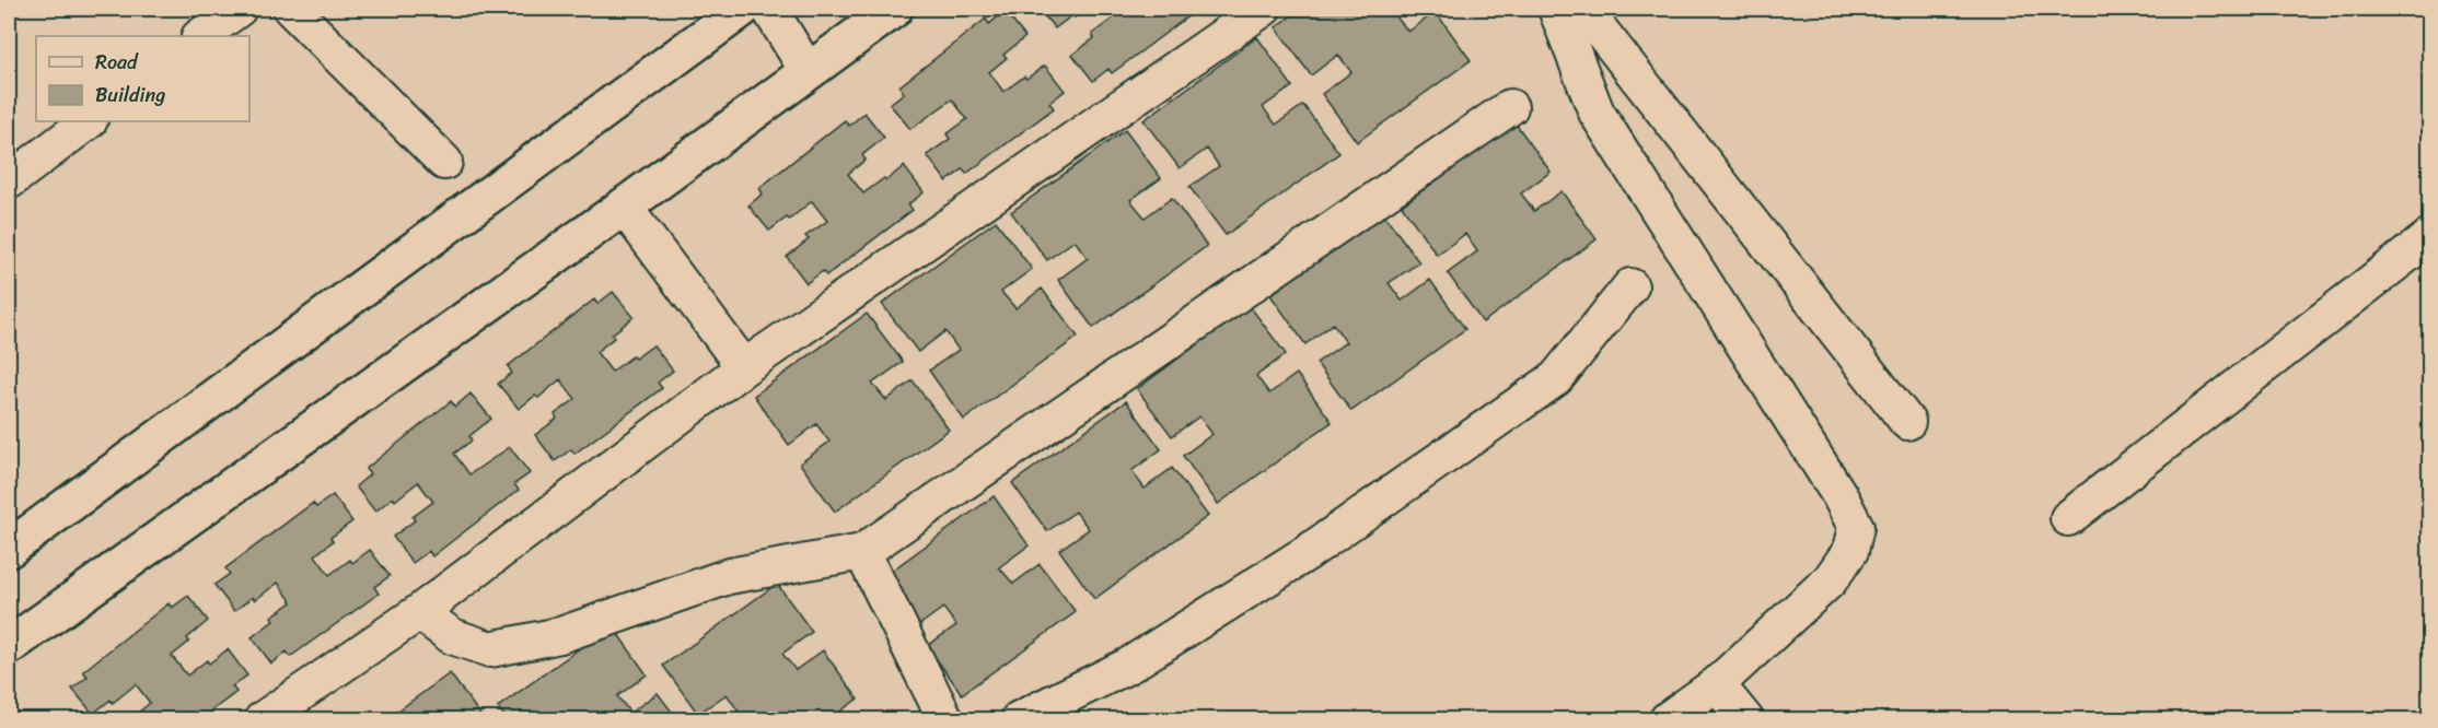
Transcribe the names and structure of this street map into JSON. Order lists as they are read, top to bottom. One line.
{"legend":["Road","Building"]}
